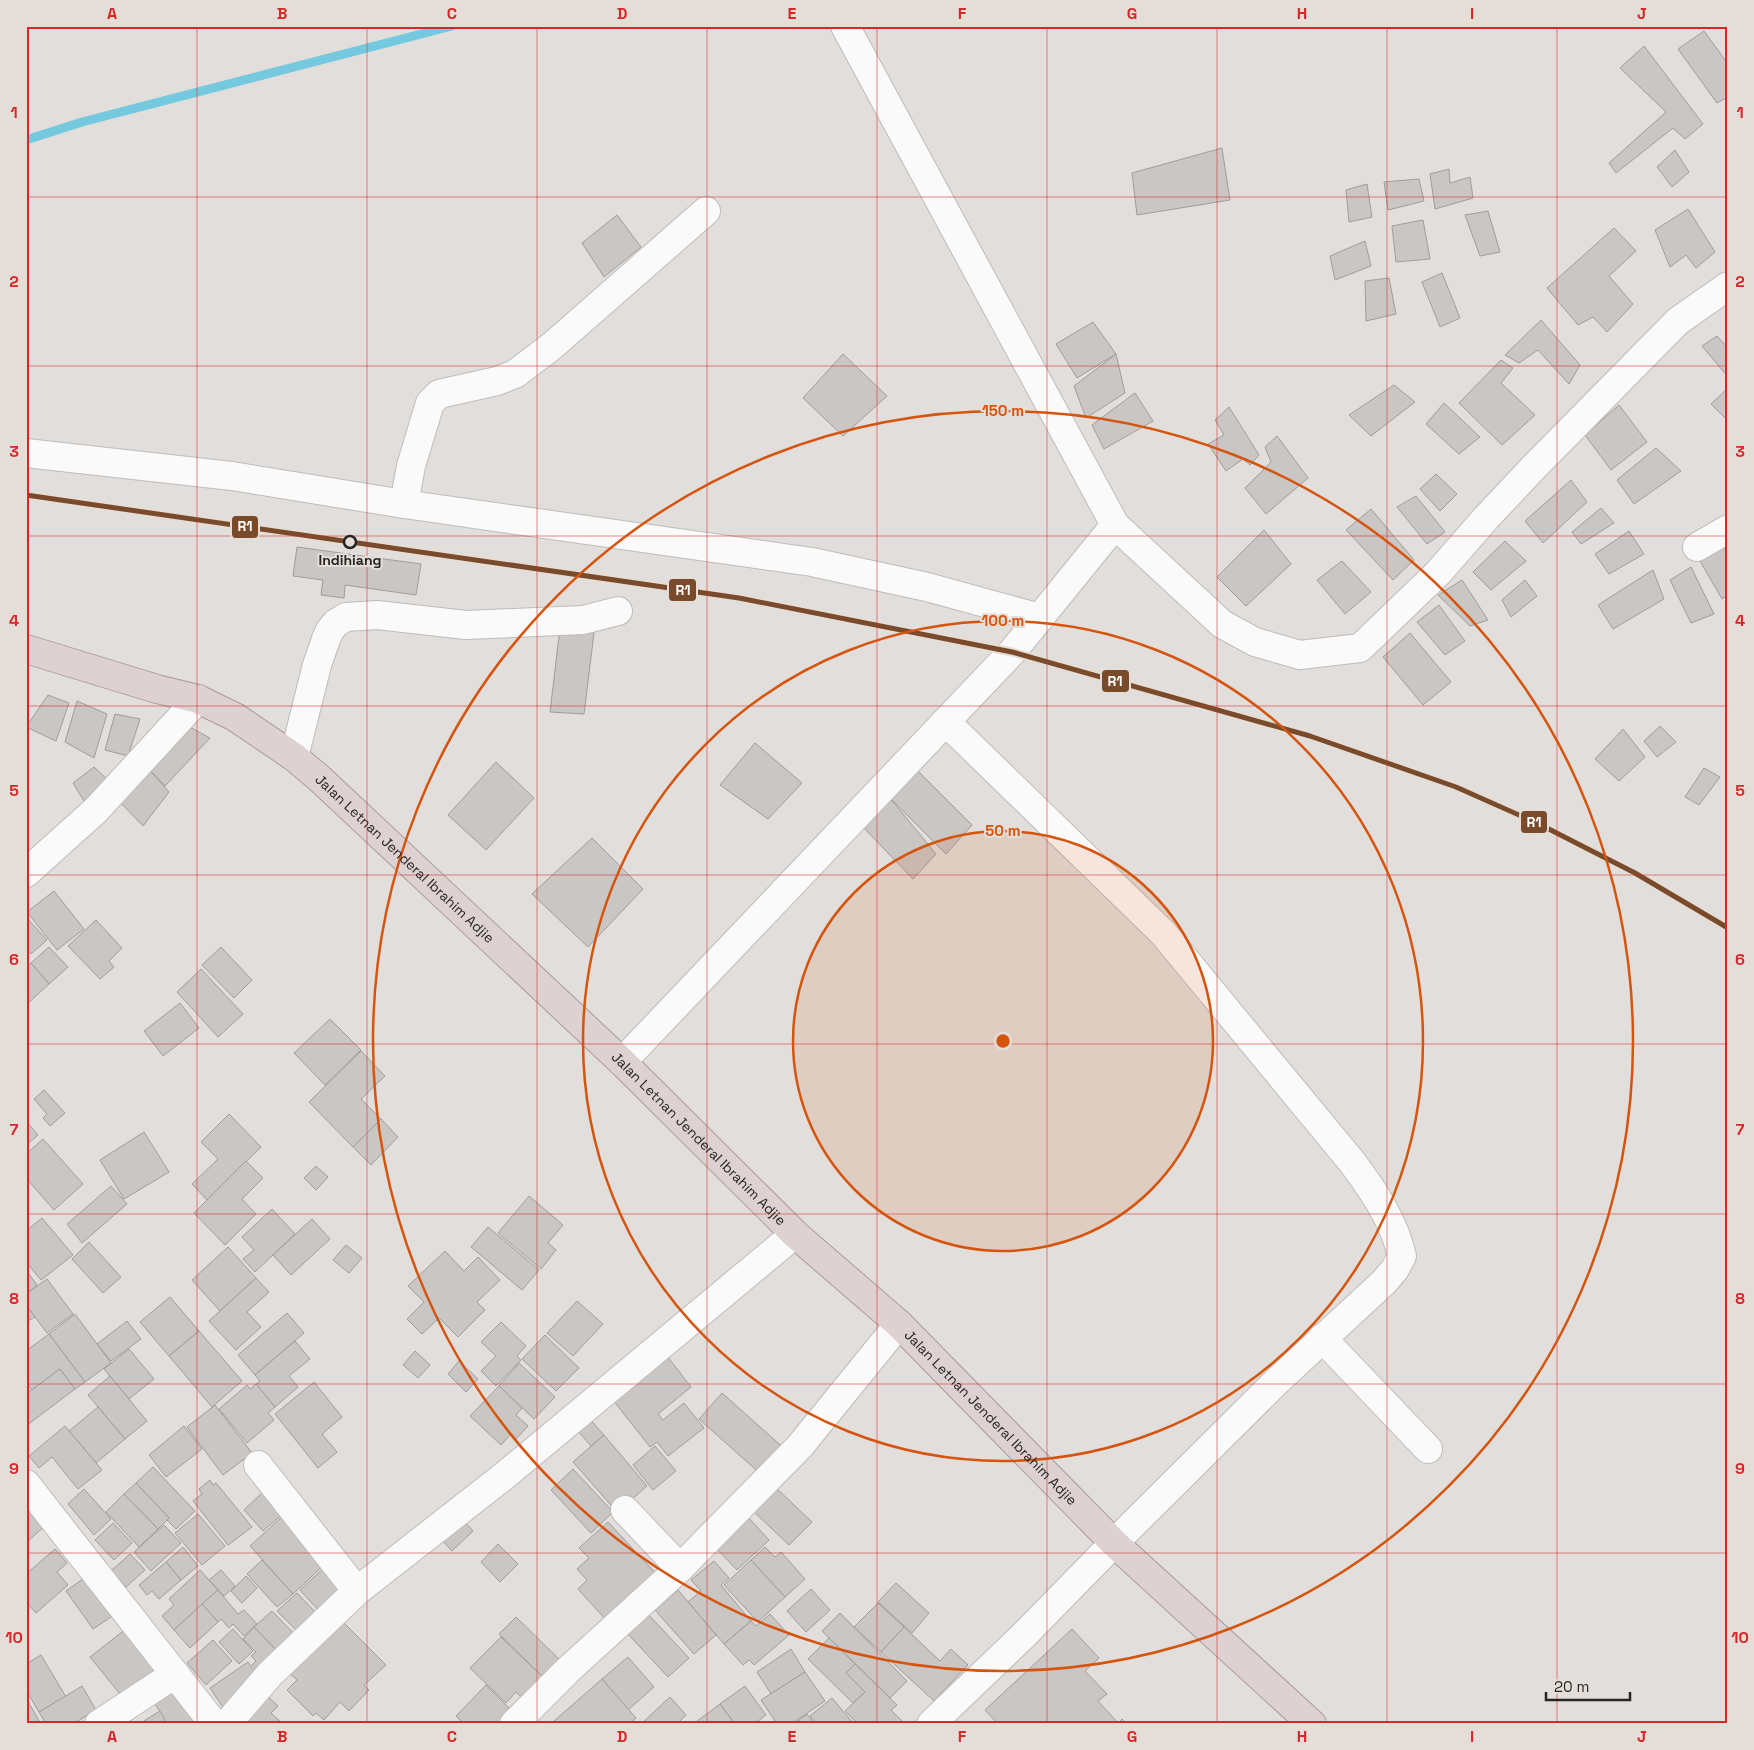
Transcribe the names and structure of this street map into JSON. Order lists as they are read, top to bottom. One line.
{"streets":{"highway":["Jalan Letnan Jenderal Ibrahim Adjie"]},"places":["Indihiang"],"lines":["transit line R1"],"scale_bar":"20 m","grid":{"columns":["A","B","C","D","E","F","G","H","I","J"],"rows":["1","2","3","4","5","6","7","8","9","10"]},"rings":["150 m","100 m","50 m"]}
